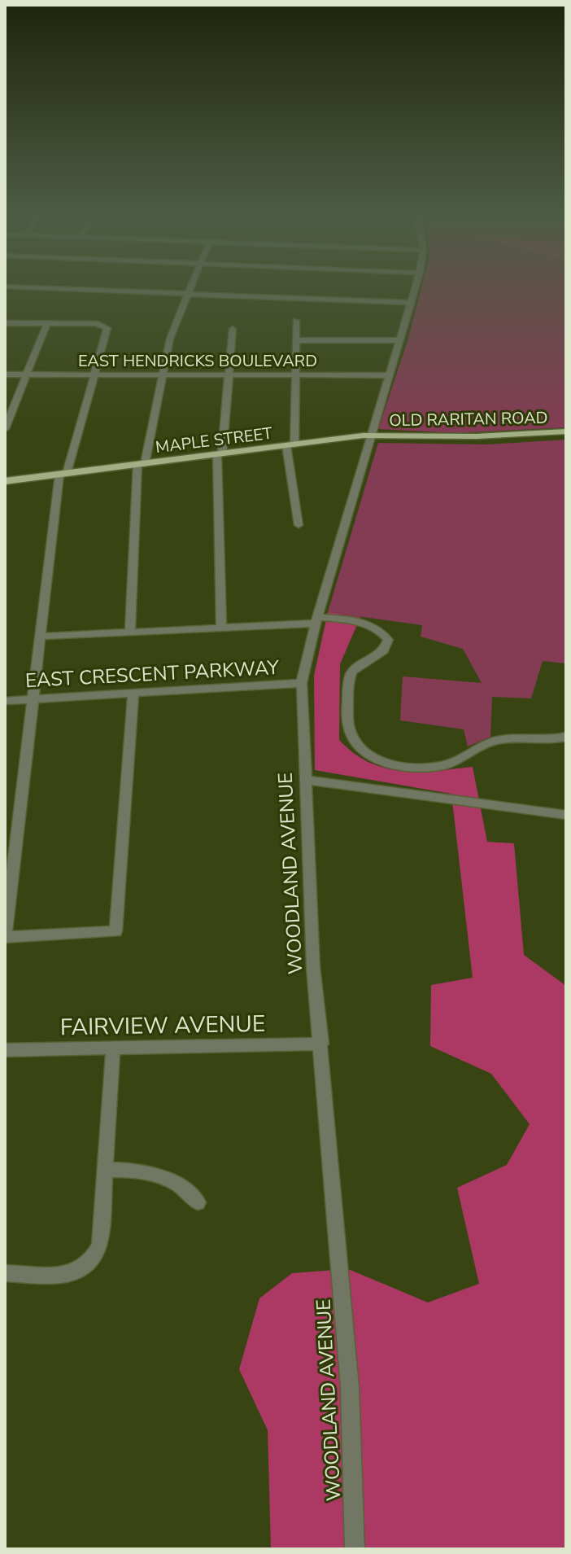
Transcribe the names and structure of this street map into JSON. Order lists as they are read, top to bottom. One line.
{"streets":{"main road":["OLD RARITAN ROAD","MAPLE STREET"],"street":["EAST HENDRICKS BOULEVARD","EAST CRESCENT PARKWAY","WOODLAND AVENUE","FAIRVIEW AVENUE"]},"crossings":[["EAST HENDRICKS BOULEVARD","WOODLAND AVENUE"],["OLD RARITAN ROAD","MAPLE STREET"],["OLD RARITAN ROAD","WOODLAND AVENUE"],["MAPLE STREET","WOODLAND AVENUE"],["EAST CRESCENT PARKWAY","WOODLAND AVENUE"],["WOODLAND AVENUE","FAIRVIEW AVENUE"]]}
